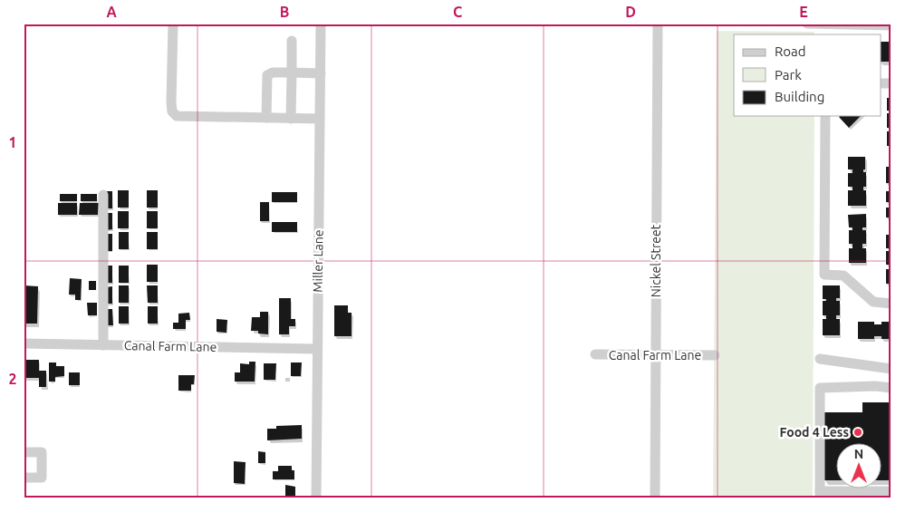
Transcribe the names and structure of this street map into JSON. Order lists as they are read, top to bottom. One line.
{"streets":{"street":["Miller Lane","Nickel Street","Canal Farm Lane"]},"crossings":[["Miller Lane","Canal Farm Lane"],["Nickel Street","Canal Farm Lane"]],"places":["Food 4 Less"],"legend":["Road","Park","Building"],"north":"top","grid":{"columns":["A","B","C","D","E"],"rows":["1","2"]}}
